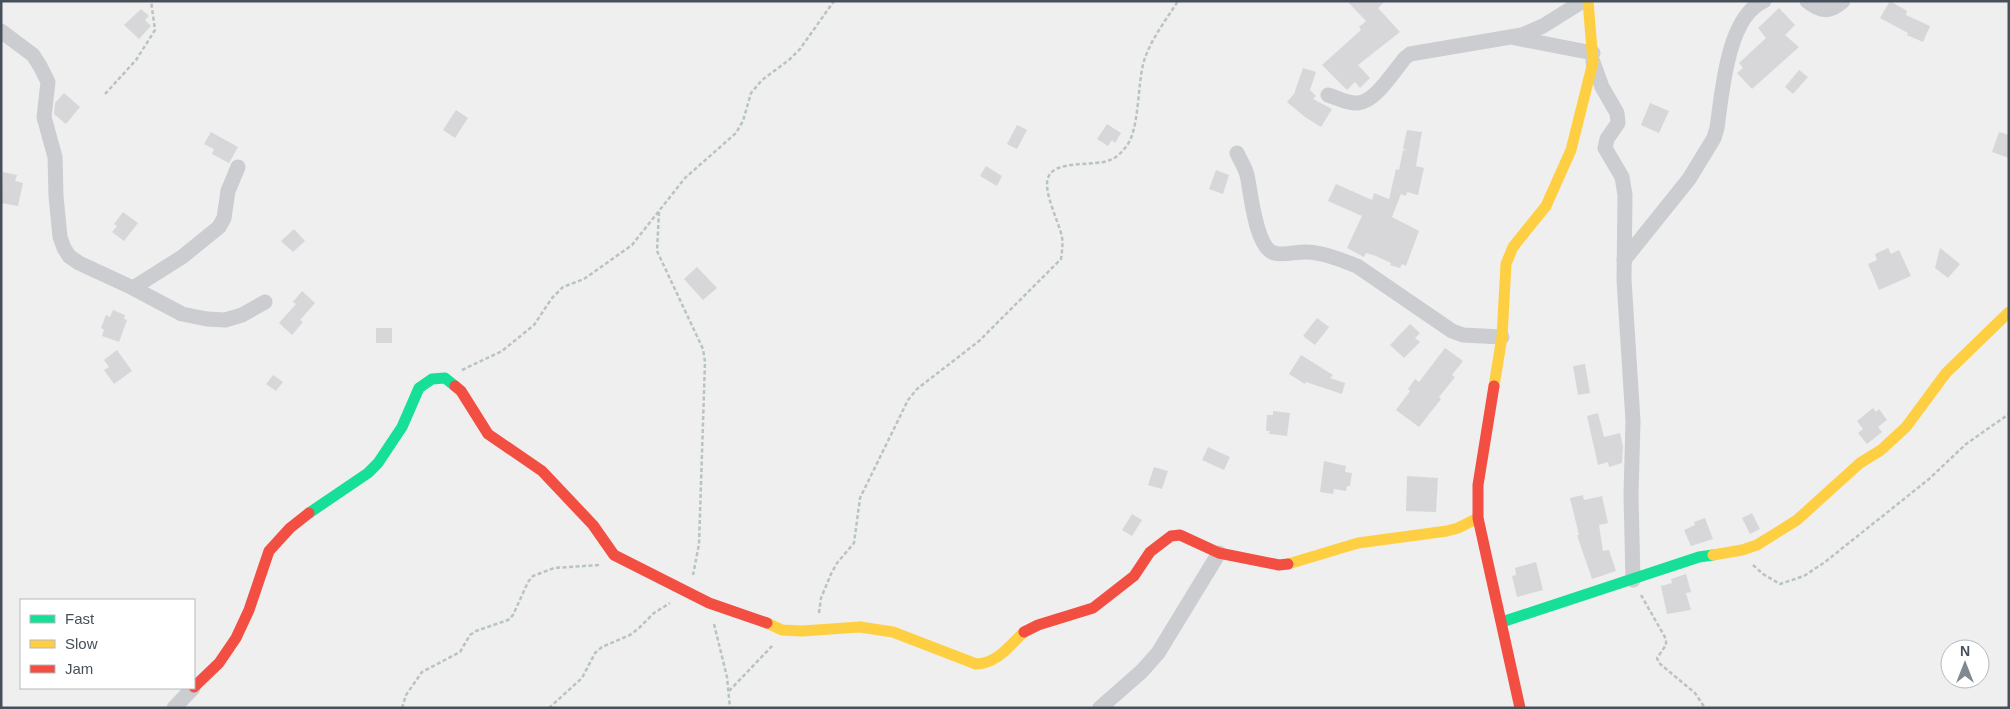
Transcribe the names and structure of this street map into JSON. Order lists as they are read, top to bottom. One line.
{"legend":["Fast","Slow","Jam"],"north":"top"}
